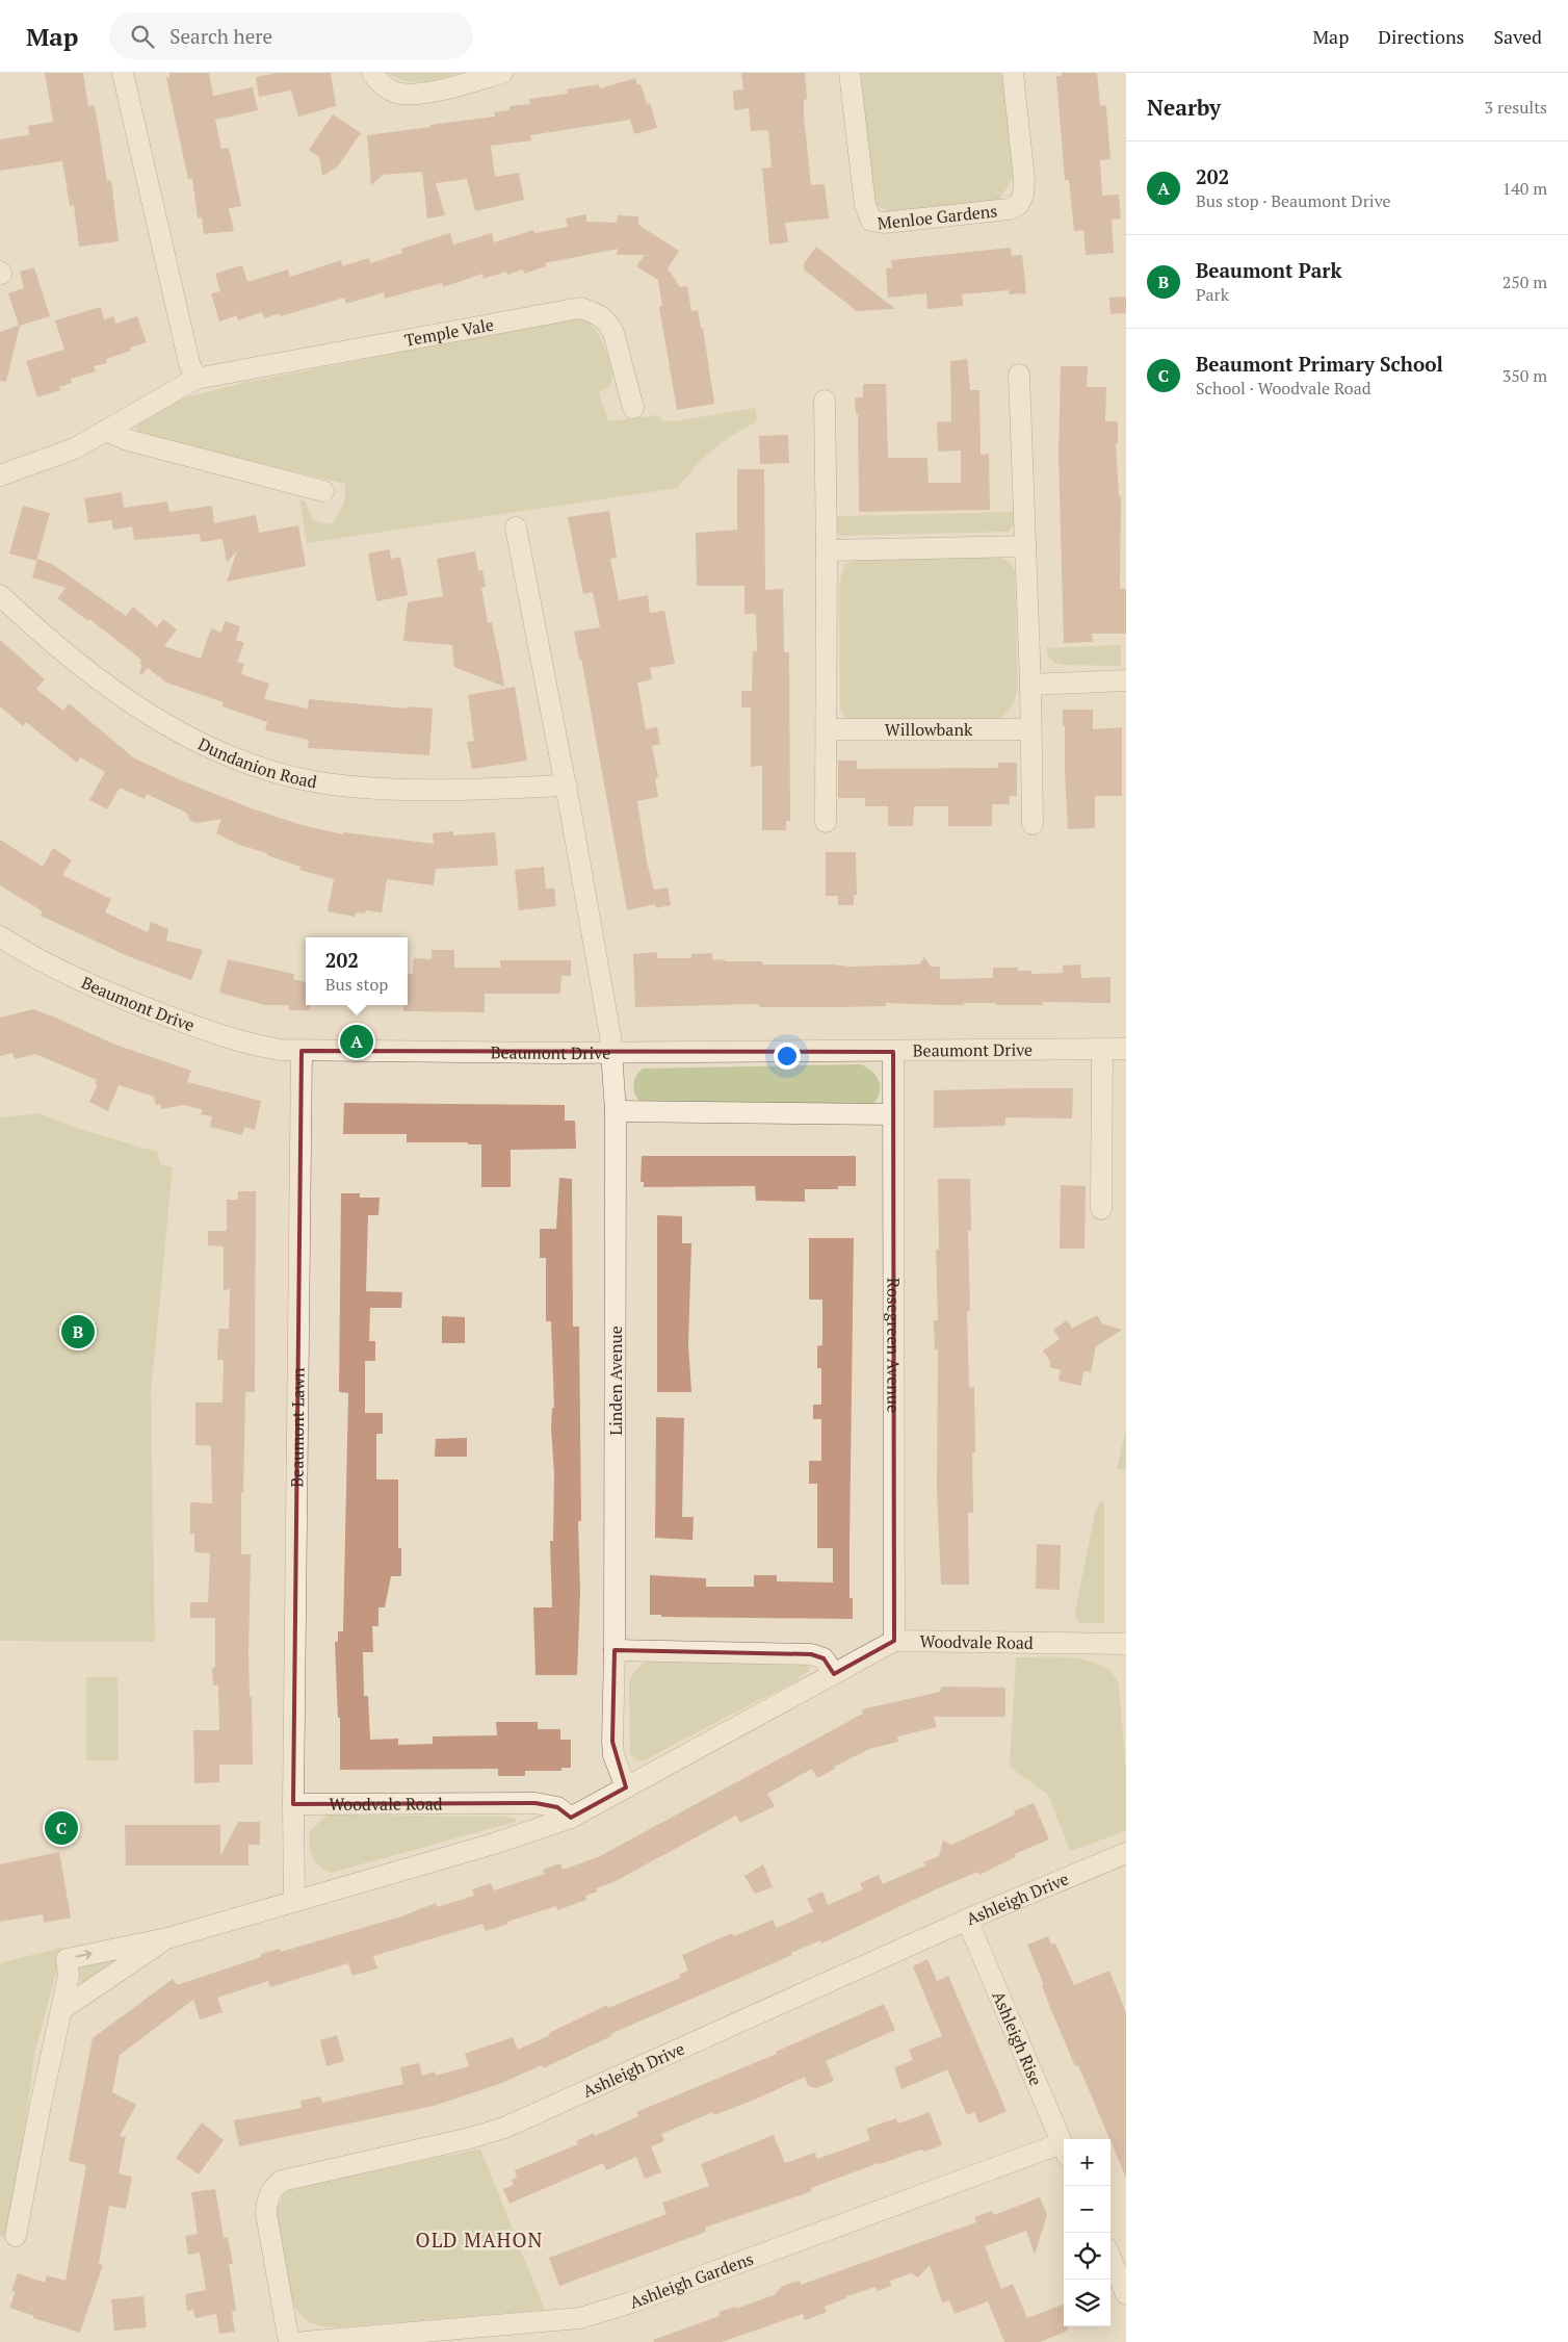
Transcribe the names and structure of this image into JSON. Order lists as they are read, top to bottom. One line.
{"streets":{"street":["Menloe Gardens","Temple Vale","Willowbank","Dundanion Road","Beaumont Drive","Rosegreen Avenue","Linden Avenue","Beaumont Lawn","Woodvale Road","Ashleigh Drive","Ashleigh Rise","Ashleigh Gardens"]},"crossings":[["Dundanion Road","Linden Avenue"],["Beaumont Drive","Rosegreen Avenue"],["Beaumont Drive","Linden Avenue"],["Beaumont Drive","Beaumont Lawn"],["Rosegreen Avenue","Woodvale Road"],["Beaumont Lawn","Woodvale Road"],["Ashleigh Drive","Ashleigh Rise"]],"districts":["OLD MAHON"],"page":{"header":"Map","search":"Search here","nav":["Map","Directions","Saved"],"heading":["Nearby","3 results"],"list":[{"mark":"A","name":"202","note":"Bus stop · Beaumont Drive","value":"140 m"},{"mark":"B","name":"Beaumont Park","note":"Park","value":"250 m"},{"mark":"C","name":"Beaumont Primary School","note":"School · Woodvale Road","value":"350 m"}],"popup":["202","Bus stop"],"pins":["A","B","C"],"map_buttons":["+","−"]}}
